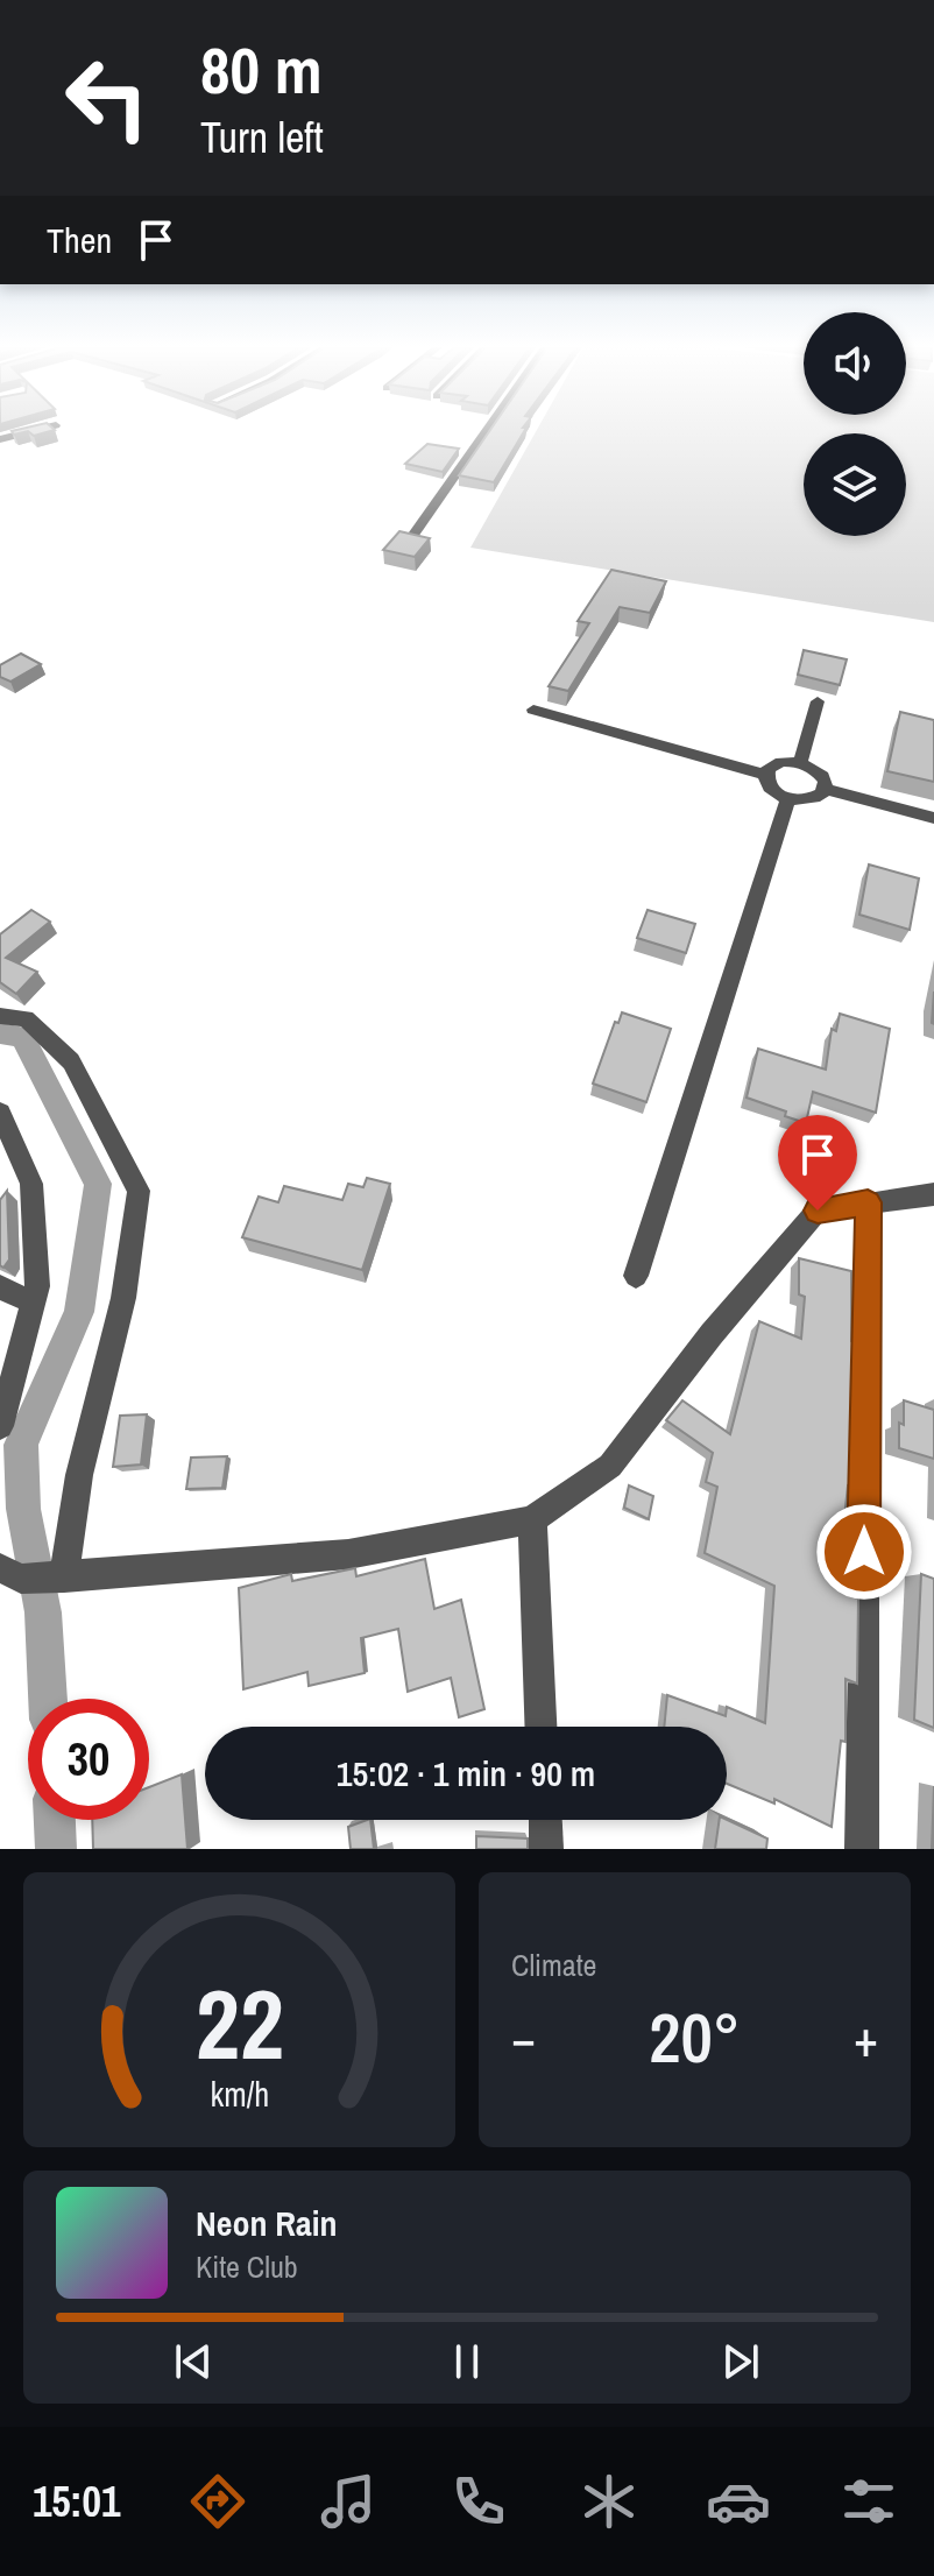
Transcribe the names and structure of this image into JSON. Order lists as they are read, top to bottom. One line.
{"page":{"turn":["80 m","Turn left"],"then":"Then","limit":"30","trip":"15:02 · 1 min · 90 m","tile":"Climate","heat":["−","20°","+"],"song":["Neon Rain","Kite Club"],"tabs":"15:01","gauge":["22","km/h"]}}
